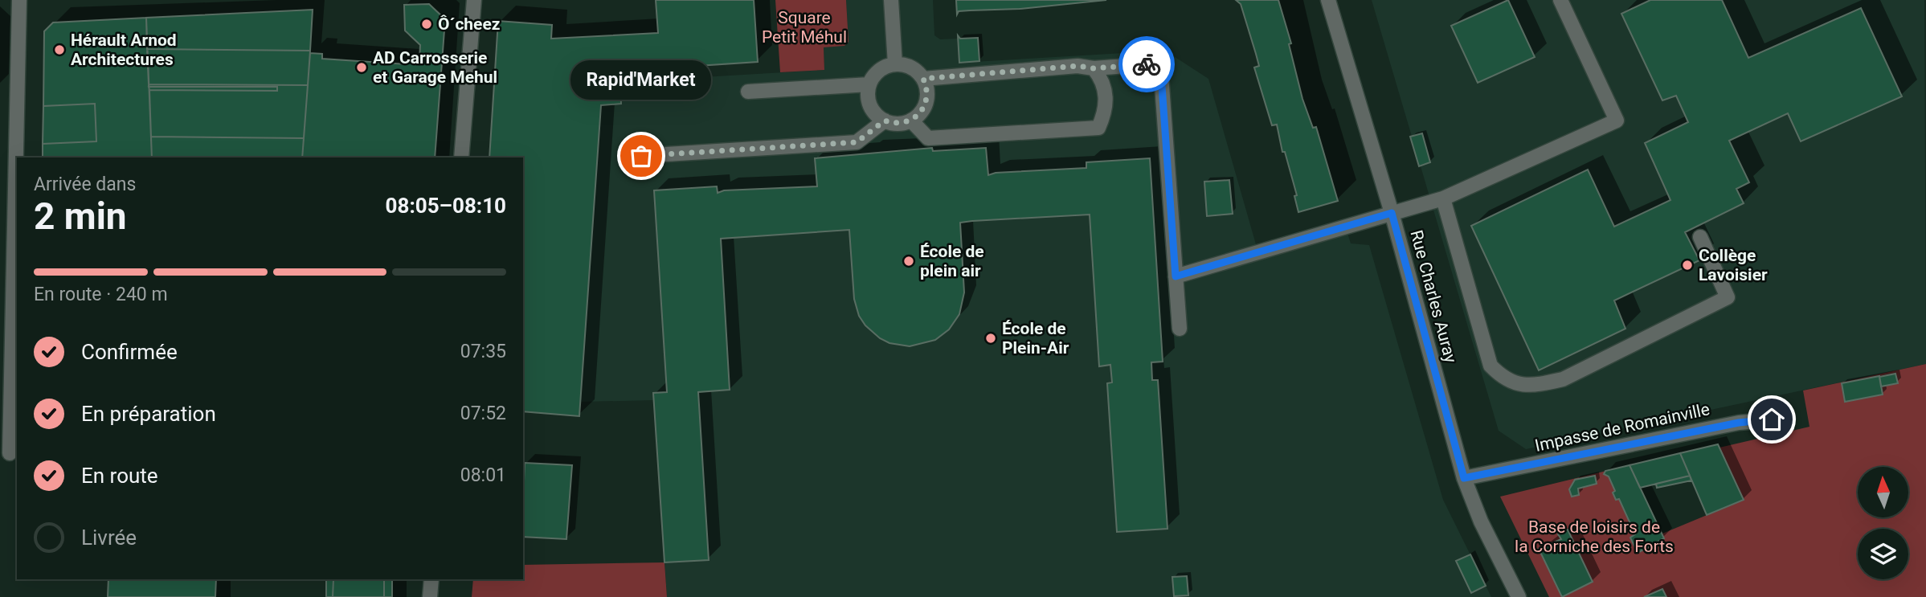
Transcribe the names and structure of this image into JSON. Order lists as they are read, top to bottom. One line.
{"streets":{"street":["Rue Charles Auray","Impasse de Romainville"]},"crossings":[["Rue Charles Auray","Impasse de Romainville"]],"parks":["Square Petit Méhul","Base de loisirs de la Corniche des Forts"],"places":["Ô´cheez","Hérault Arnod Architectures","AD Carrosserie et Garage Mehul","Rapid'Market","École de plein air","Collège Lavoisier","École de Plein-Air"],"north":"top","page":{"bubble":"Rapid'Market","heading":["2 min","Arrivée dans","08:05–08:10"],"bar":"En route · 240 m","list":[["Confirmée","07:35"],["En préparation","07:52"],["En route","08:01"],"Livrée"]}}
